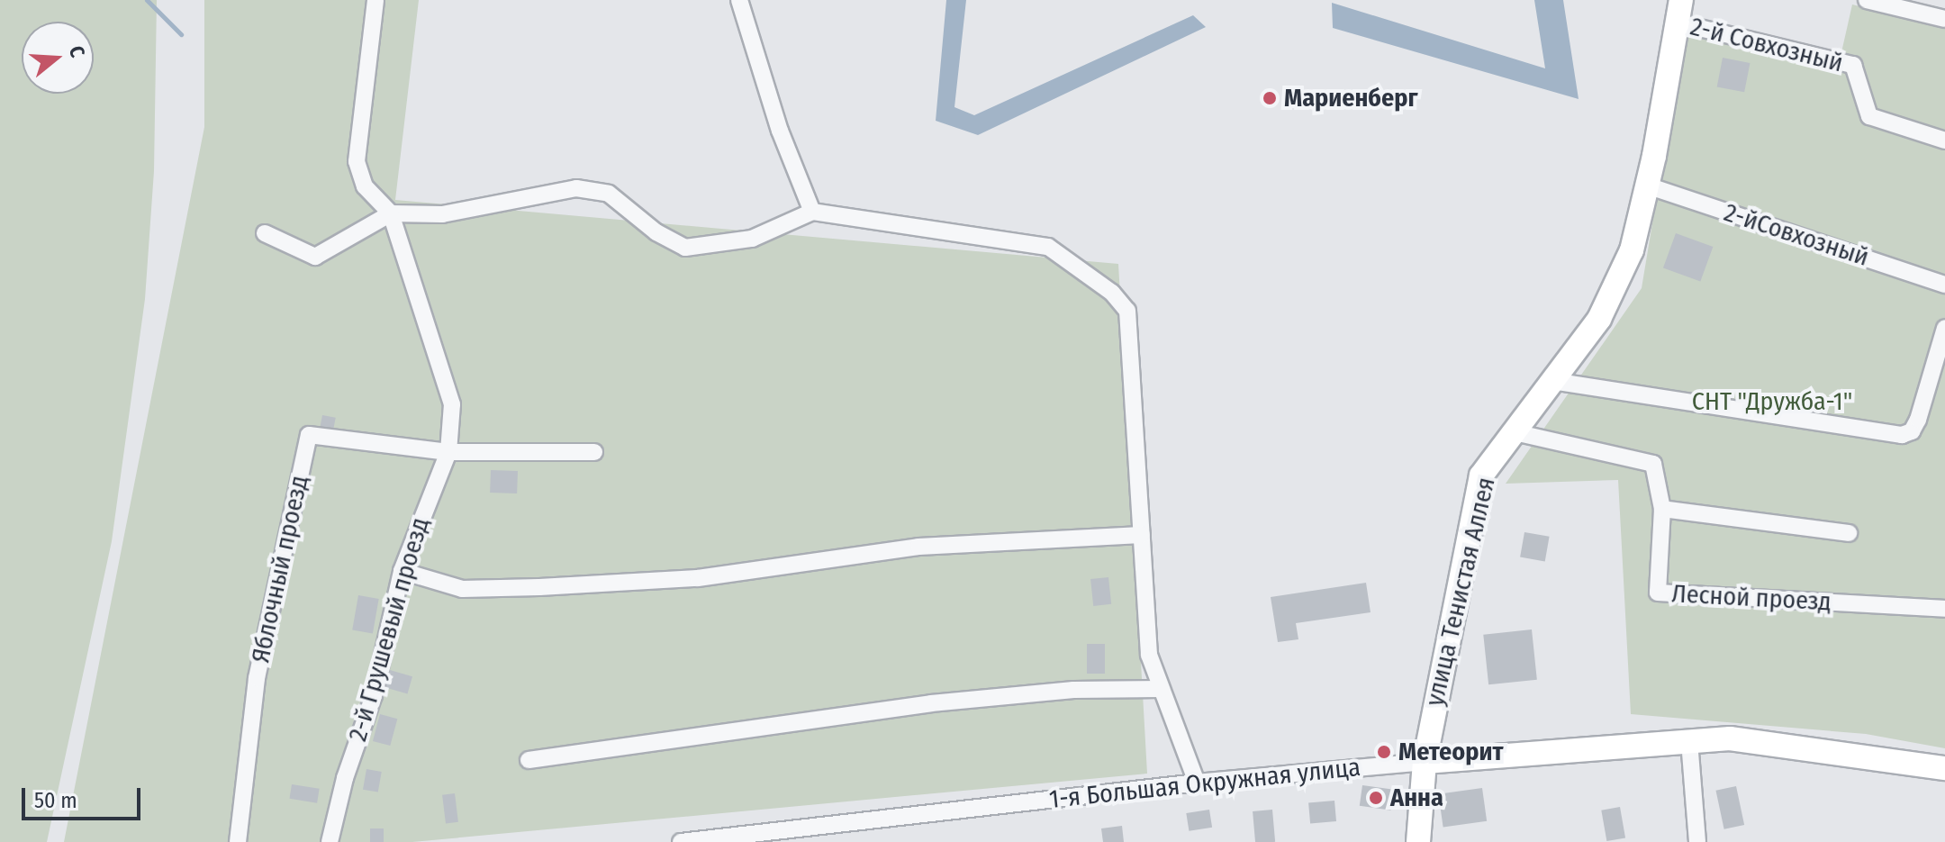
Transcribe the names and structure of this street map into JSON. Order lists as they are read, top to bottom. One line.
{"streets":{"main road":["улица Тенистая Аллея","1-я Большая Окружная улица"],"street":["2-й Совхозный","2-йСовхозный","Яблочный проезд","Лесной проезд","2-й Грушевый проезд"]},"crossings":[["2-й Совхозный","улица Тенистая Аллея"],["2-йСовхозный","улица Тенистая Аллея"],["Яблочный проезд","2-й Грушевый проезд"],["улица Тенистая Аллея","Лесной проезд"],["улица Тенистая Аллея","1-я Большая Окружная улица"]],"parks":["СНТ \"Дружба-1\""],"places":["Мариенберг","Метеорит","Анна"],"scale_bar":"50 m","north":"right"}
